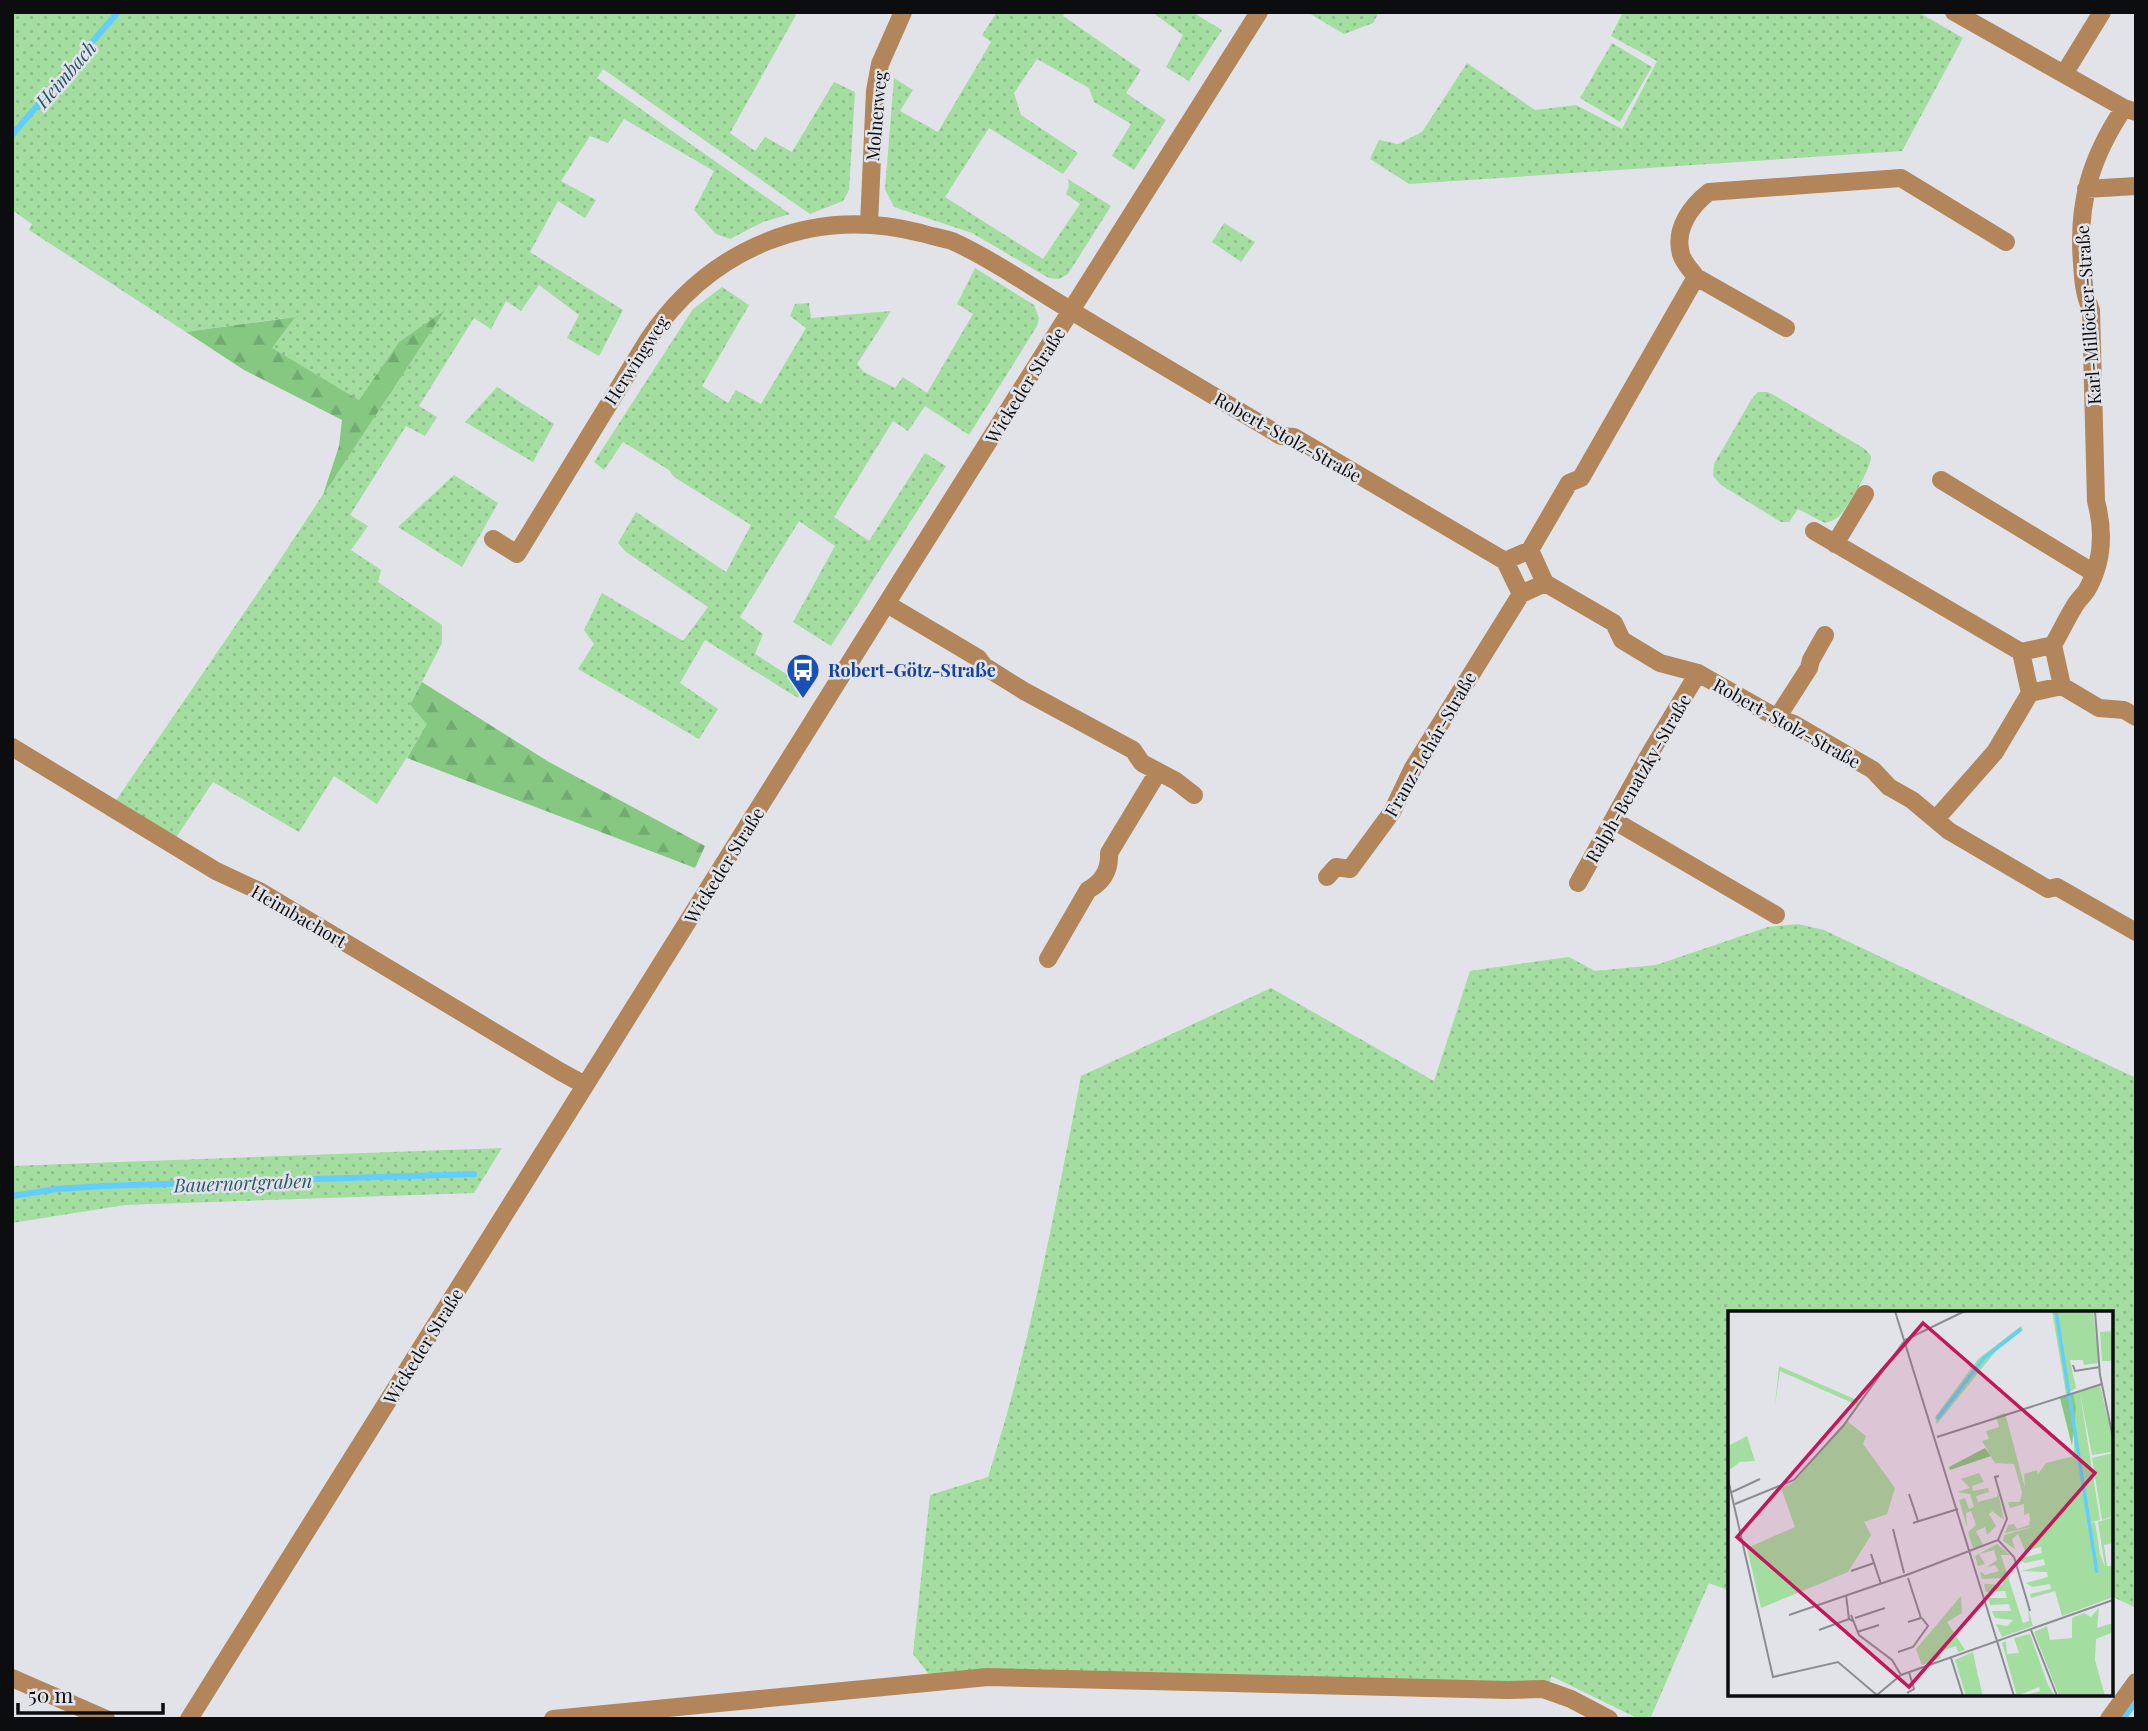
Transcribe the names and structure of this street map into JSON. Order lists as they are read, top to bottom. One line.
{"streets":{"street":["Molnerweg","Karl-Millöcker-Straße","Herwingweg","Wickeder Straße","Robert-Stolz-Straße","Franz-Lehár-Straße","Ralph-Benatzky-Straße","Heimbachort"]},"crossings":[["Molnerweg","Herwingweg"],["Herwingweg","Wickeder Straße"],["Herwingweg","Robert-Stolz-Straße"],["Wickeder Straße","Robert-Stolz-Straße"],["Wickeder Straße","Heimbachort"],["Robert-Stolz-Straße","Ralph-Benatzky-Straße"]],"water":["Heimbach","Bauernortgraben"],"places":{"bus stop":["Robert-Götz-Straße"]},"scale_bar":"50 m"}
